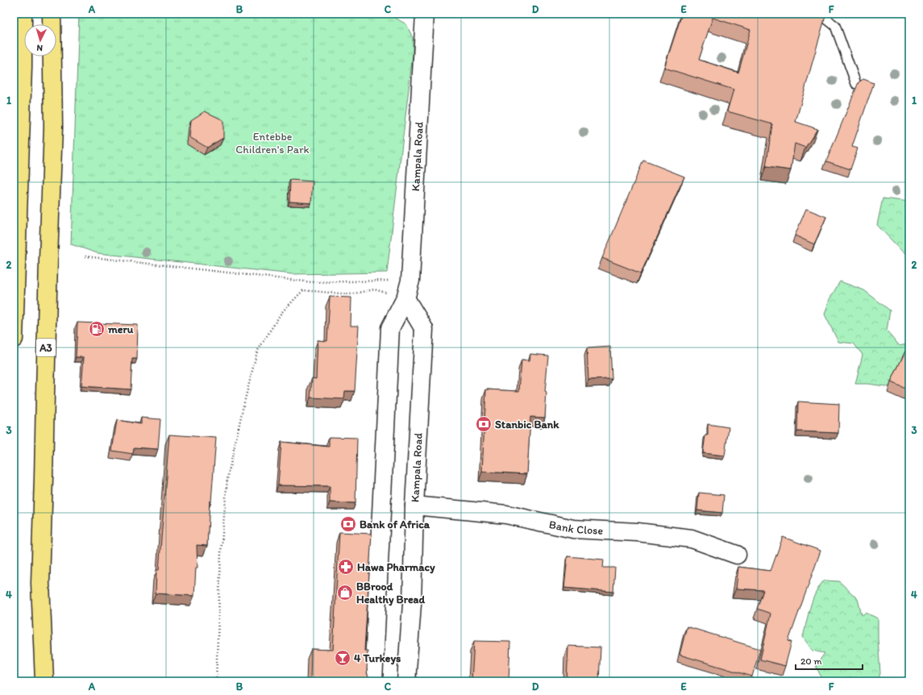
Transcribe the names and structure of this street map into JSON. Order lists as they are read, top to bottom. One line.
{"streets":{"highway":["A3"],"main road":["Kampala Road","Bank Close"]},"crossings":[["Kampala Road","Bank Close"]],"parks":["Entebbe Children's Park"],"places":{"fuel station":["meru"],"bank":["Stanbic Bank","Bank of Africa"],"pharmacy":["Hawa Pharmacy"],"shop":["BBrood Healthy Bread"],"bar":["4 Turkeys"]},"scale_bar":"20 m","north":"bottom","grid":{"columns":["A","B","C","D","E","F"],"rows":["1","2","3","4"]}}
